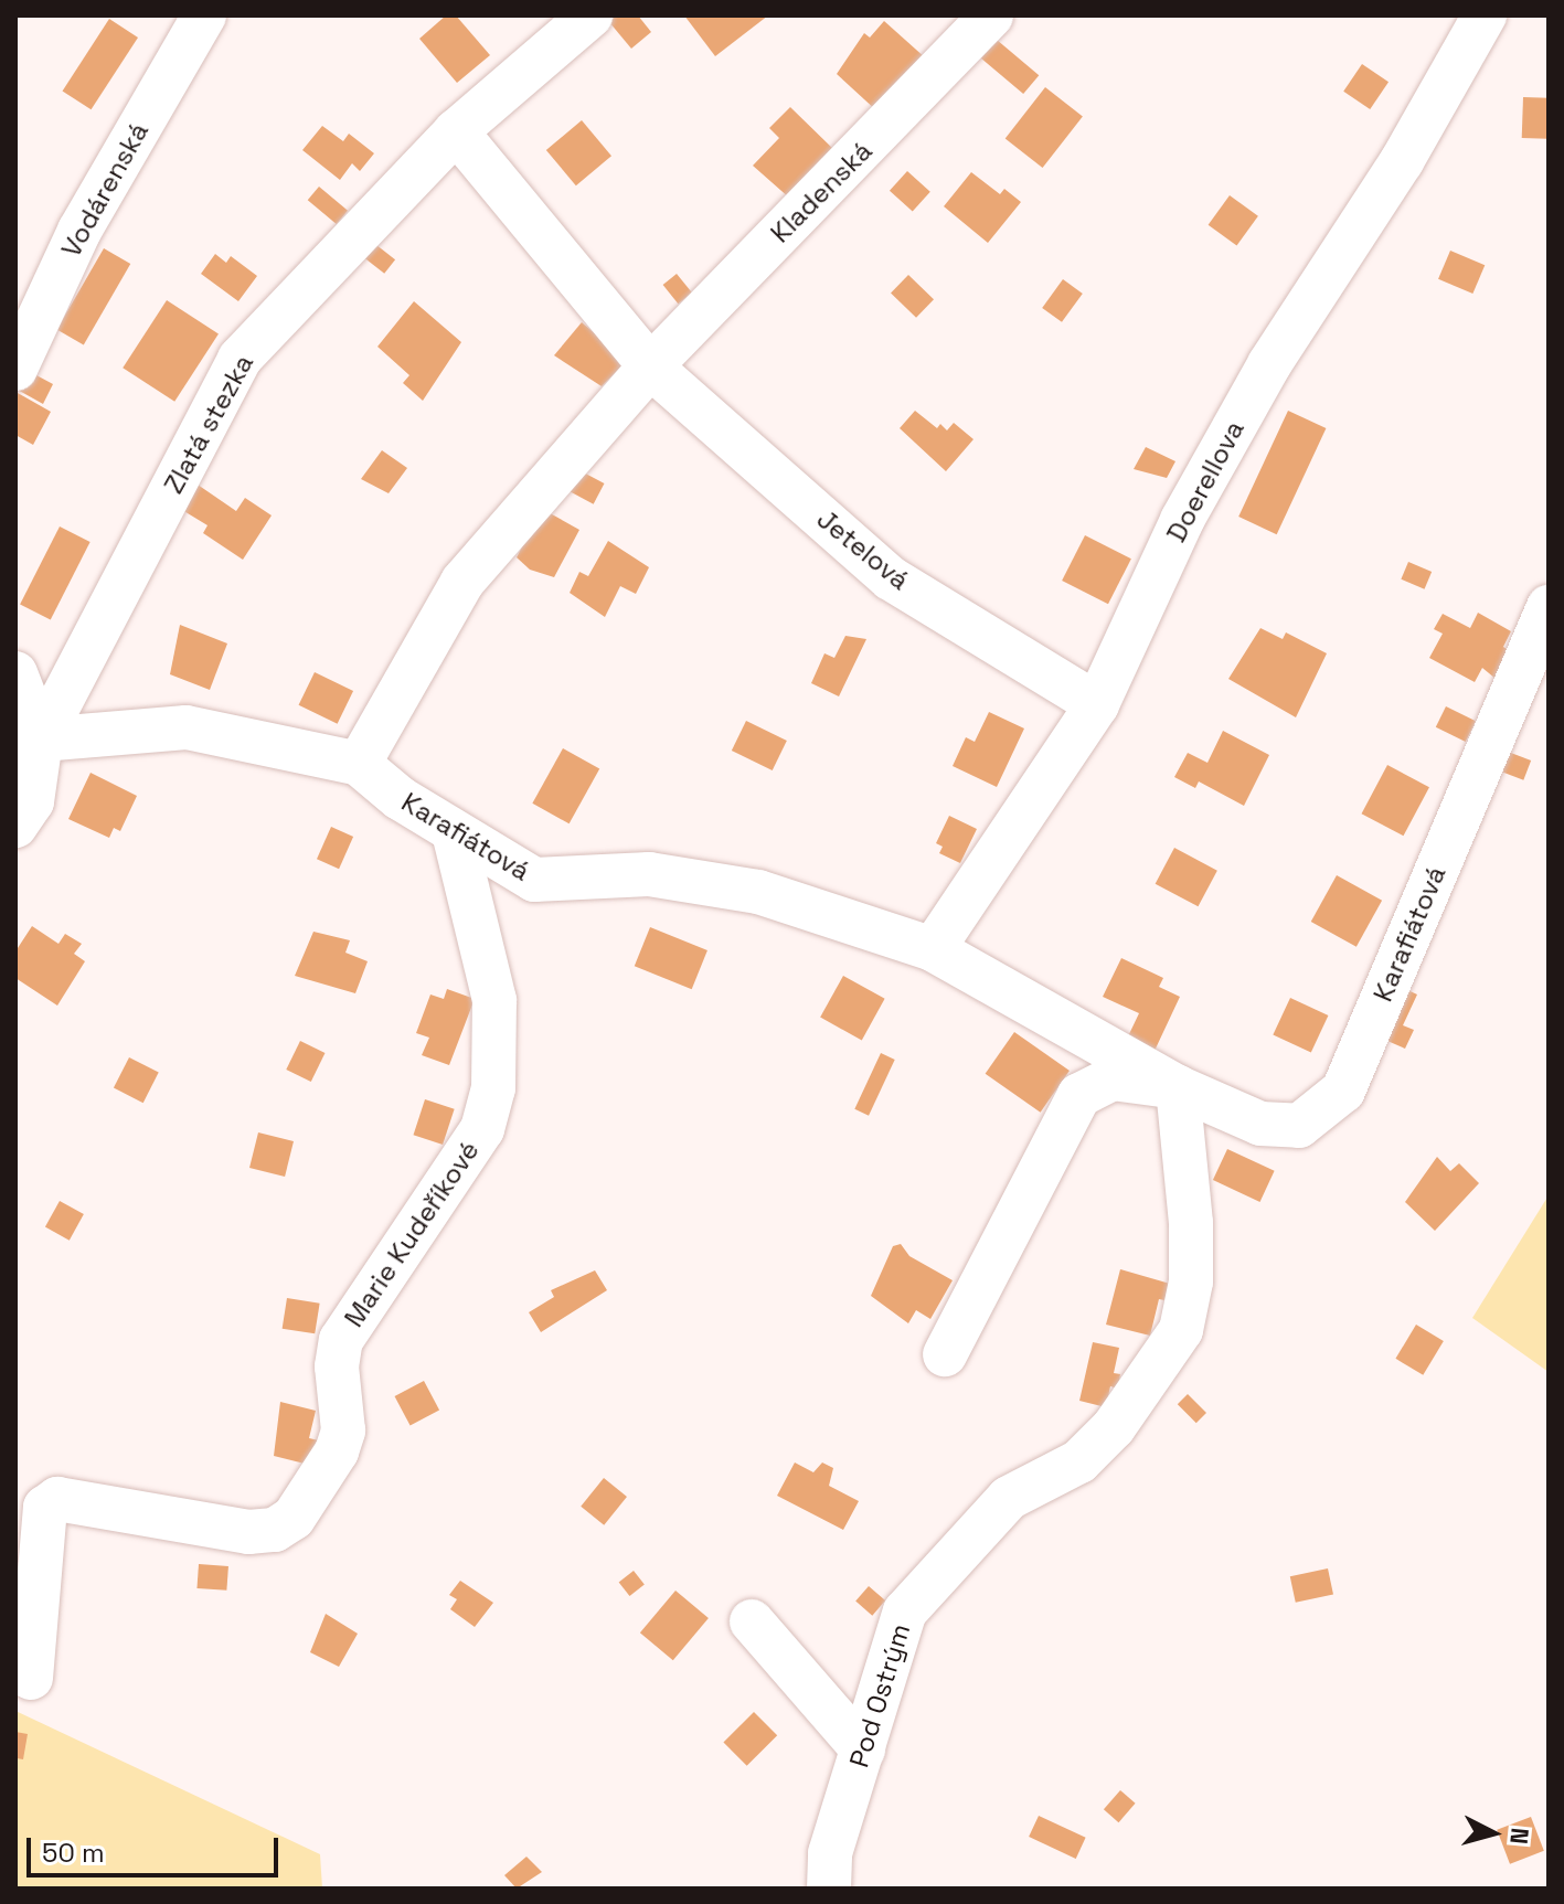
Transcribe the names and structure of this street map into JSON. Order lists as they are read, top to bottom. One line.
{"streets":{"street":["Vodárenská","Kladenská","Zlatá stezka","Doerellova","Jetelová","Karafiátová","Marie Kudeříkové","Pod Ostrým"]},"crossings":[["Kladenská","Jetelová"],["Kladenská","Karafiátová"],["Zlatá stezka","Karafiátová"],["Doerellova","Jetelová"],["Doerellova","Karafiátová"],["Karafiátová","Marie Kudeříkové"],["Karafiátová","Pod Ostrým"]],"scale_bar":"50 m","north":"right"}
